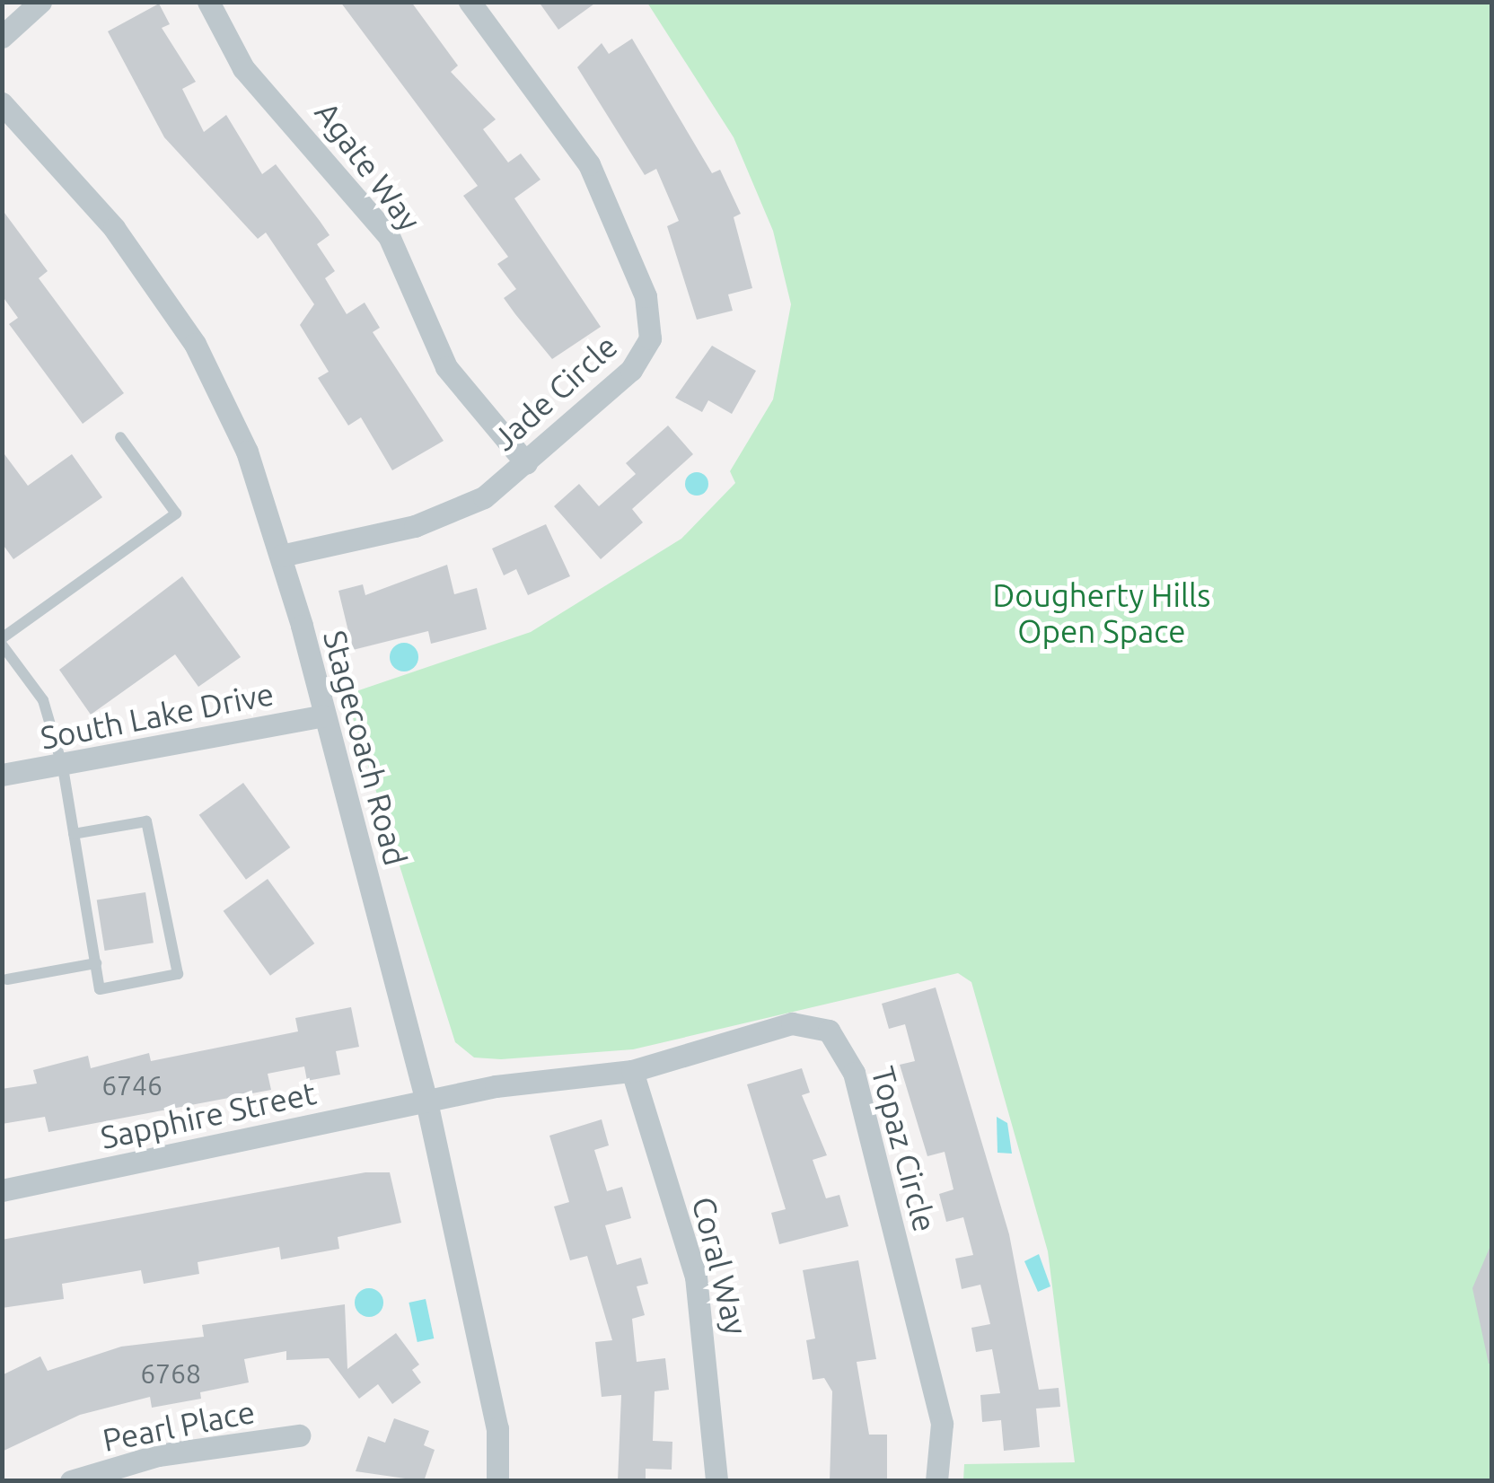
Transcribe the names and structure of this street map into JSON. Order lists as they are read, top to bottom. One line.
{"streets":{"street":["Agate Way","Jade Circle","South Lake Drive","Stagecoach Road","Sapphire Street","Topaz Circle","Coral Way","Pearl Place"]},"crossings":[["Agate Way","Jade Circle"],["Jade Circle","Stagecoach Road"],["South Lake Drive","Stagecoach Road"],["Stagecoach Road","Sapphire Street"],["Stagecoach Road","Topaz Circle"],["Sapphire Street","Topaz Circle"],["Topaz Circle","Coral Way"]],"parks":["Dougherty Hills Open Space"],"house_numbers":["6746","6768"]}
